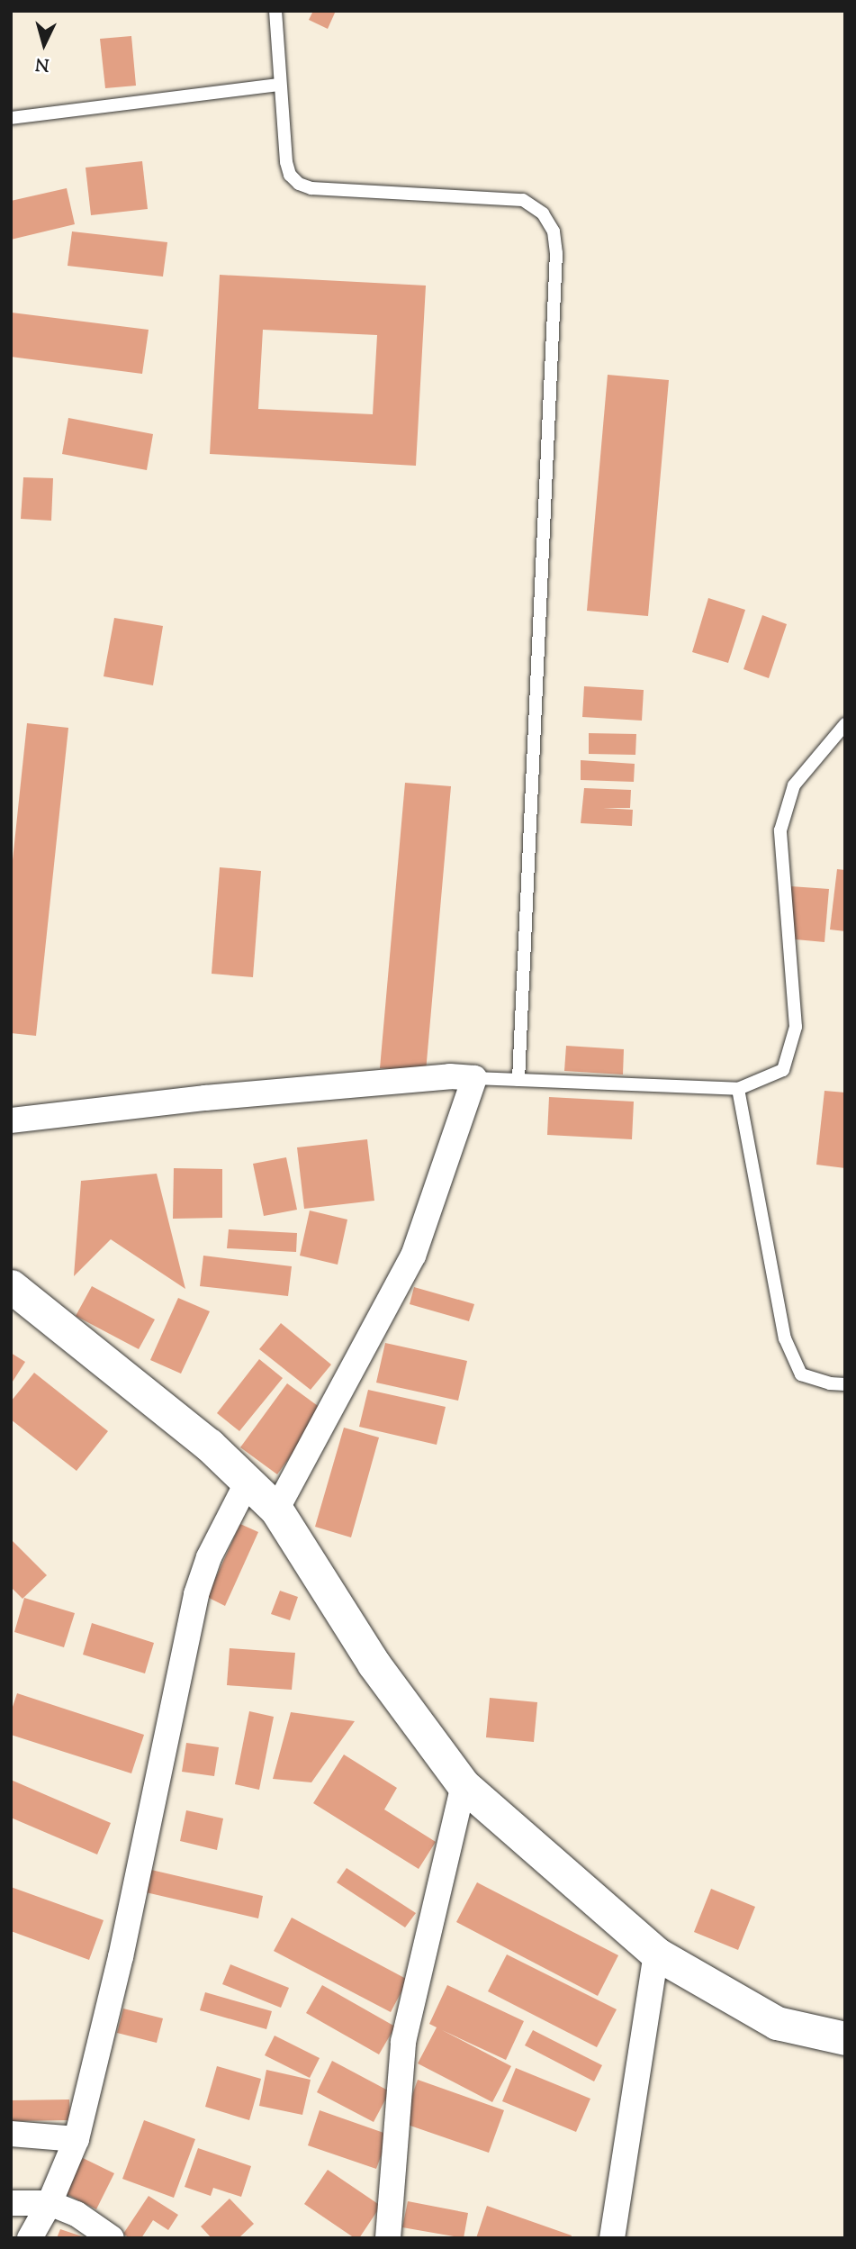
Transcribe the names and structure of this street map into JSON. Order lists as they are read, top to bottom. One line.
{"north":"bottom"}
